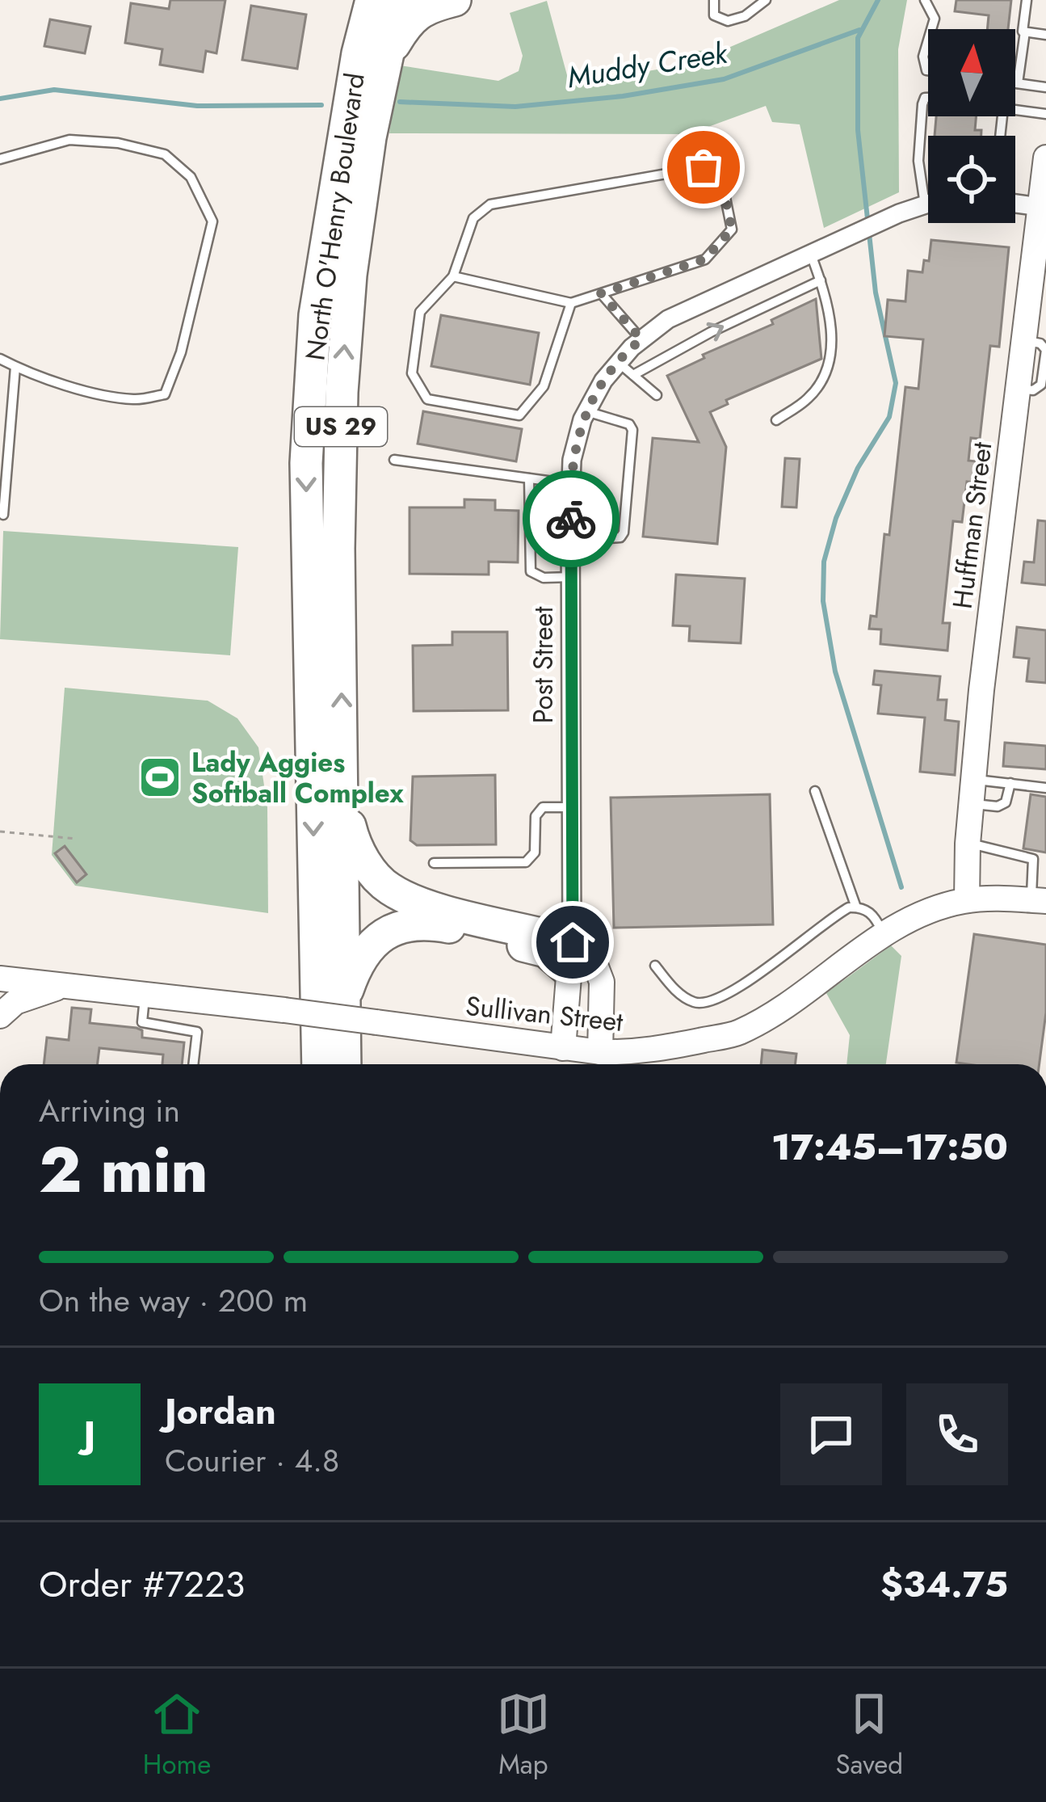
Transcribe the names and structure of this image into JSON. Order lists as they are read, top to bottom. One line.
{"streets":{"highway":["North O'Henry Boulevard","US 29"],"street":["Huffman Street","Post Street","Sullivan Street"]},"crossings":[["Huffman Street","Sullivan Street"],["Post Street","Sullivan Street"]],"water":["Muddy Creek"],"places":{"sports":["Lady Aggies Softball Complex"]},"north":"top","page":{"heading":["2 min","Arriving in","17:45–17:50"],"panel":["Jordan","Courier · 4.8","Order #7223","$34.75"],"bar":"On the way · 200 m","round":"J","tabs":["Home","Map","Saved"]}}
